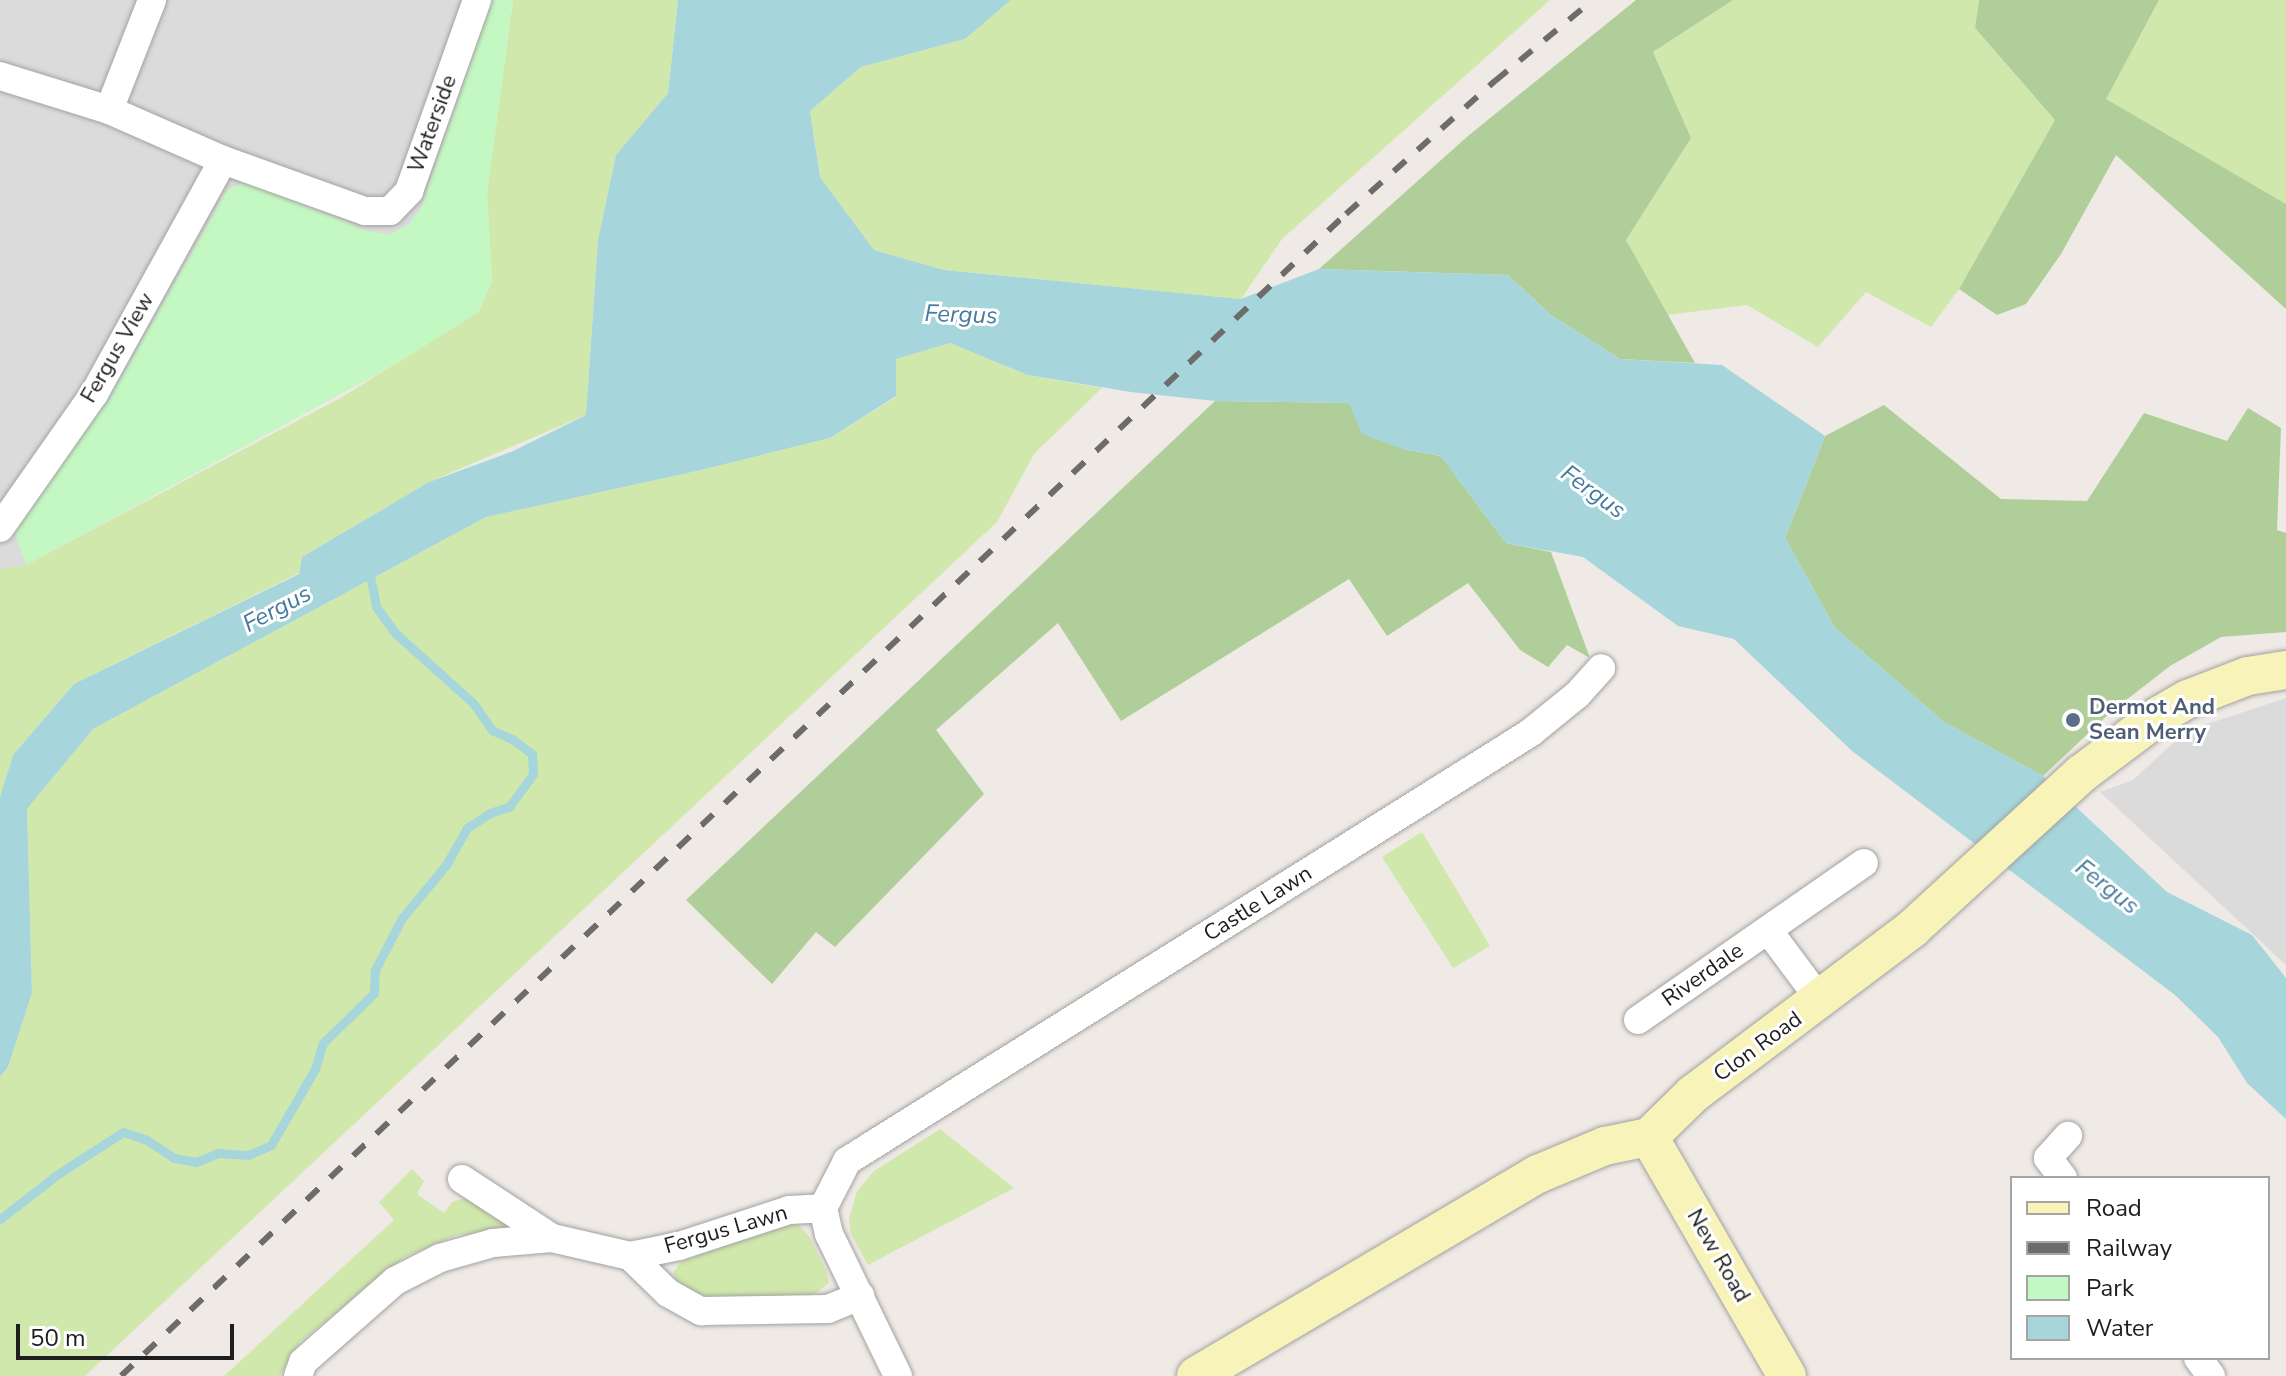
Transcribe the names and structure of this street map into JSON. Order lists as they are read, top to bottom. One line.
{"streets":{"main road":["Clon Road","New Road"],"street":["Waterside","Fergus View","Castle Lawn","Riverdale","Fergus Lawn"]},"crossings":[["Waterside","Fergus View"],["Castle Lawn","Fergus Lawn"],["Riverdale","Clon Road"],["Clon Road","New Road"]],"water":["Fergus"],"places":["Dermot And Sean Merry"],"legend":["Road","Railway","Park","Water"],"scale_bar":"50 m"}
